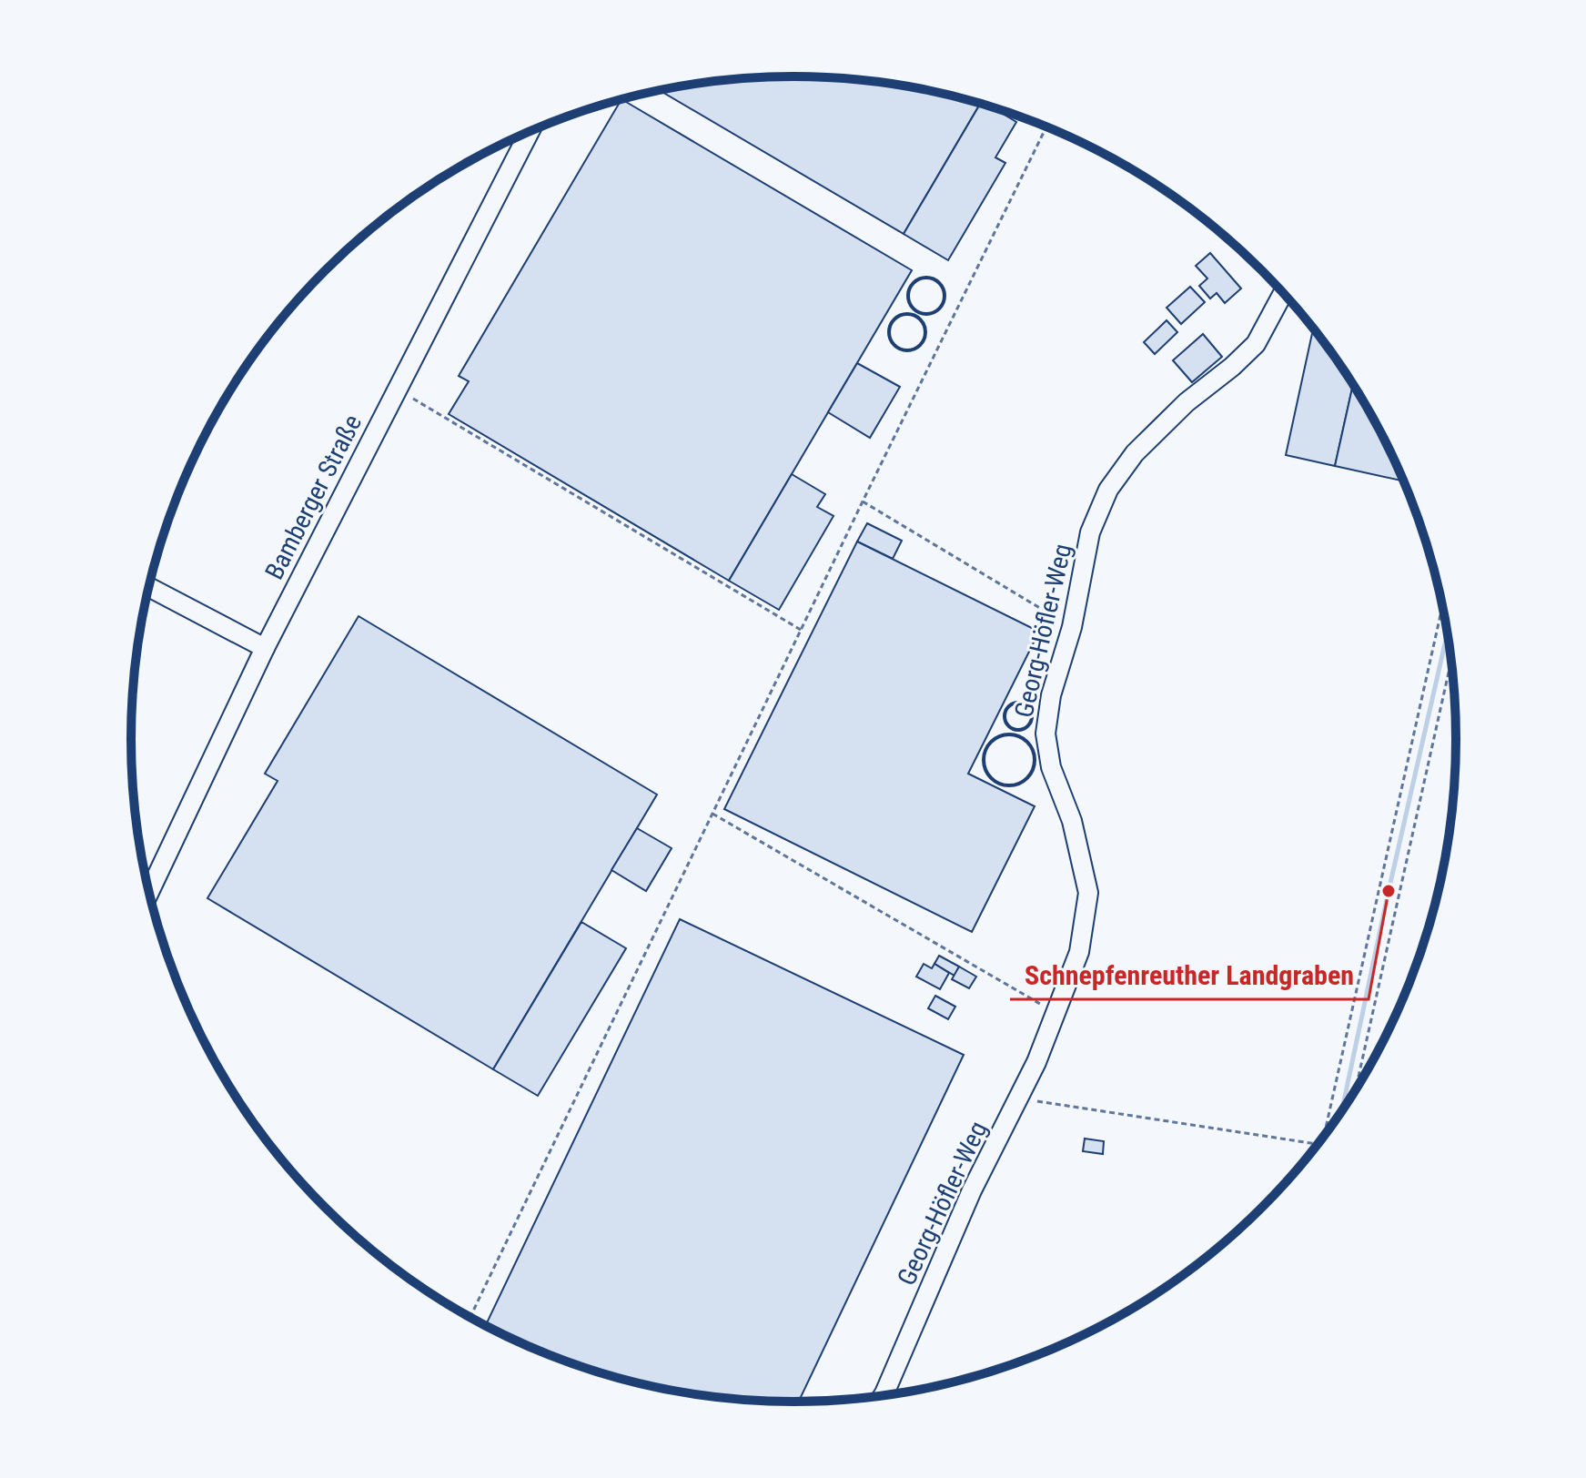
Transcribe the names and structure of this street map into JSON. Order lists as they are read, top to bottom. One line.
{"streets":{"street":["Bamberger Straße","Georg-Höfler-Weg"]},"places":["Schnepfenreuther Landgraben"]}
